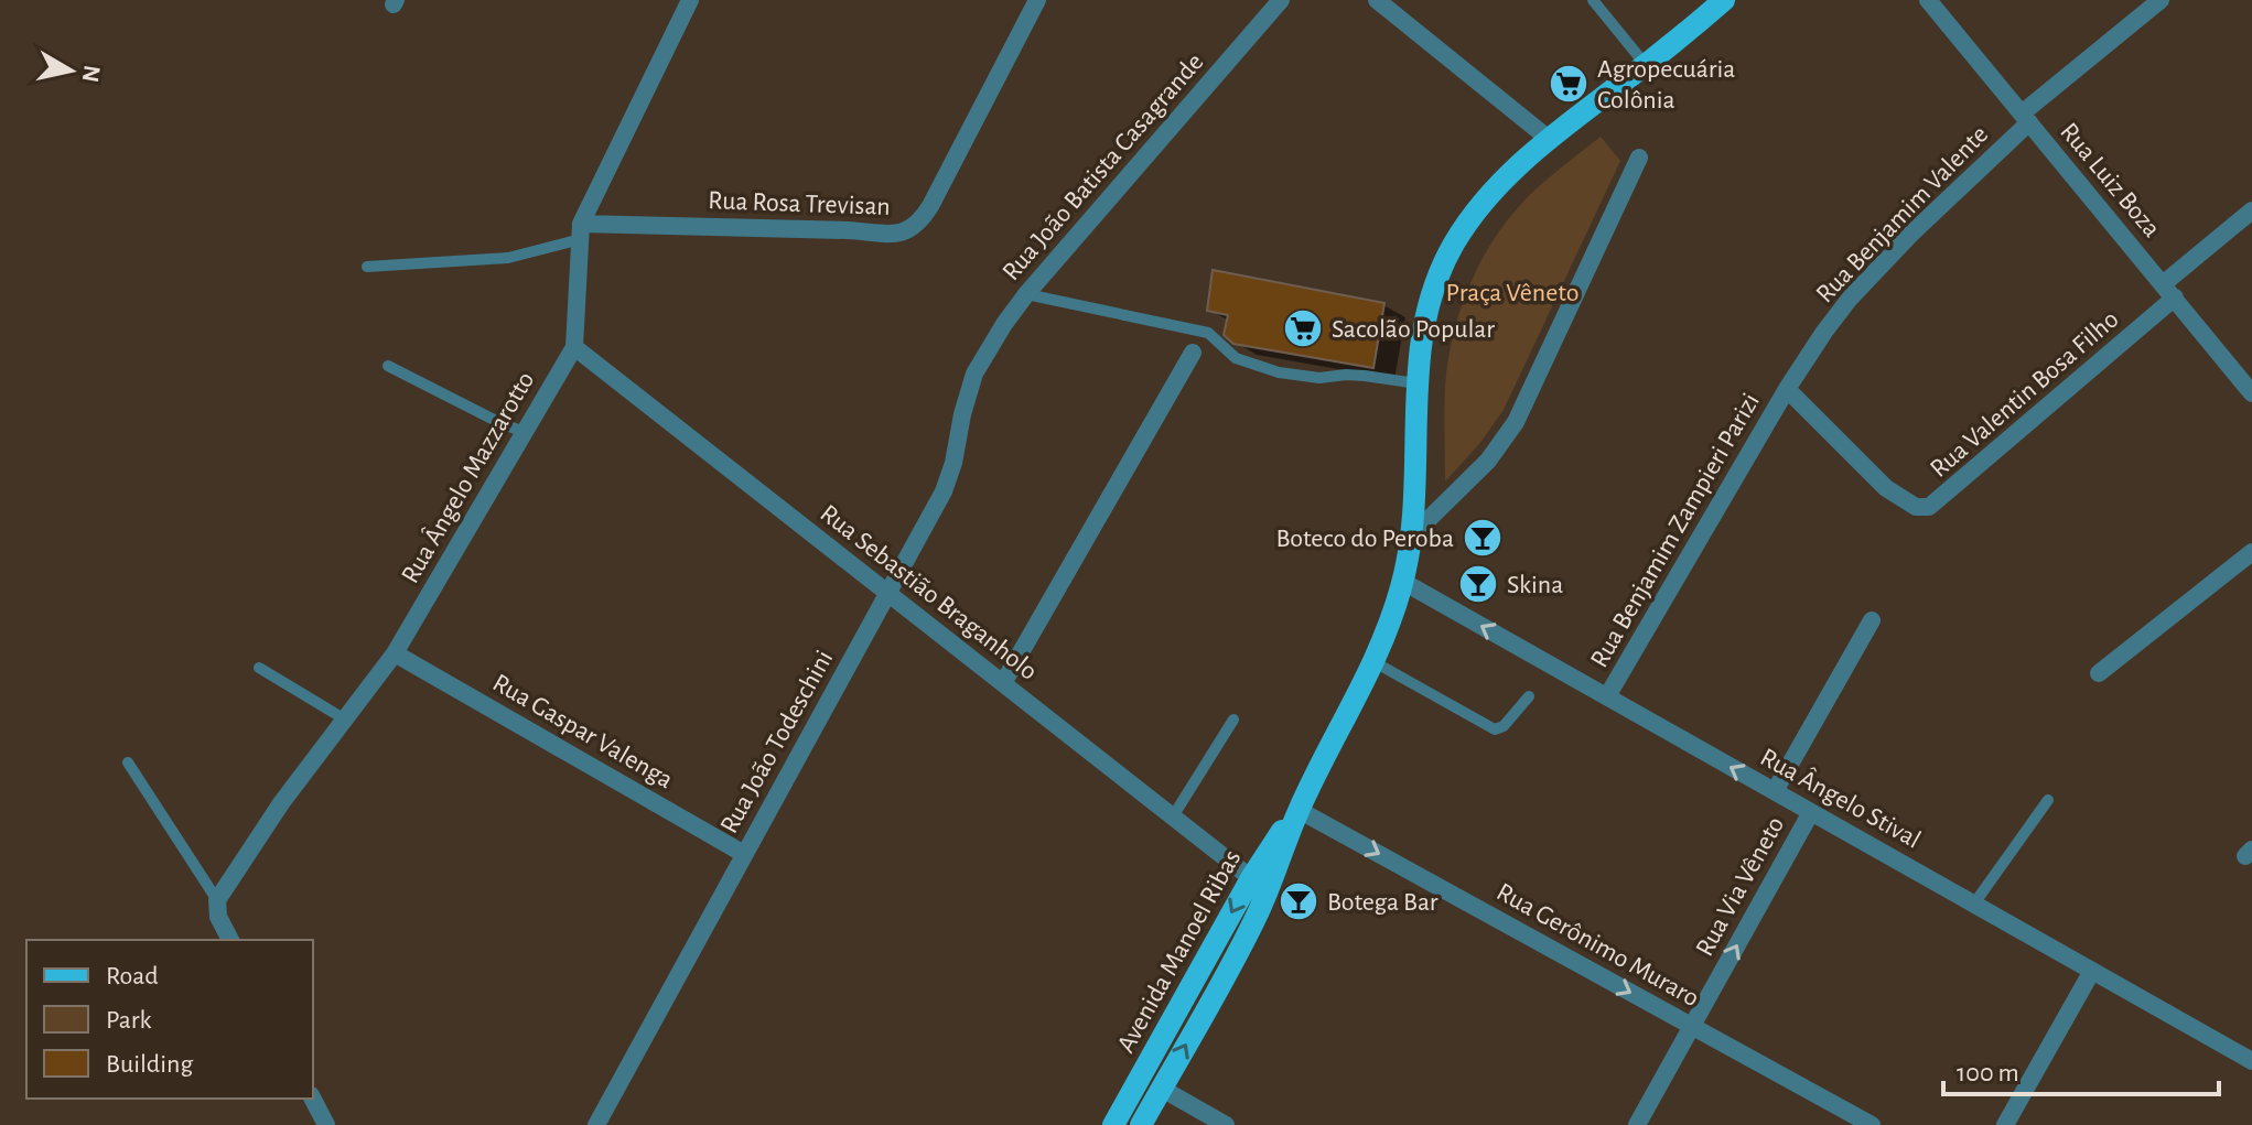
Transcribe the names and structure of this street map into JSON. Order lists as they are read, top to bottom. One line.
{"streets":{"main road":["Avenida Manoel Ribas"],"street":["Rua João Batista Casagrande","Rua Luiz Boza","Rua Rosa Trevisan","Rua Benjamim Valente","Rua Valentin Bosa Filho","Rua Ângelo Mazzarotto","Rua Benjamim Zampieri Parizi","Rua Sebastião Braganholo","Rua Gaspar Valenga","Rua João Todeschini","Rua Ângelo Stival","Rua Via Vêneto","Rua Gerônimo Muraro"]},"crossings":[["Rua João Batista Casagrande","Rua João Todeschini"],["Rua Luiz Boza","Rua Benjamim Valente"],["Rua Luiz Boza","Rua Valentin Bosa Filho"],["Rua Rosa Trevisan","Rua Ângelo Mazzarotto"],["Rua Benjamim Valente","Rua Valentin Bosa Filho"],["Rua Benjamim Valente","Rua Benjamim Zampieri Parizi"],["Rua Valentin Bosa Filho","Rua Benjamim Zampieri Parizi"],["Rua Ângelo Mazzarotto","Rua Sebastião Braganholo"],["Rua Ângelo Mazzarotto","Rua Gaspar Valenga"],["Rua Benjamim Zampieri Parizi","Rua Ângelo Stival"],["Rua Sebastião Braganholo","Rua João Todeschini"],["Rua Sebastião Braganholo","Avenida Manoel Ribas"],["Rua Gaspar Valenga","Rua João Todeschini"],["Rua Ângelo Stival","Rua Via Vêneto"],["Rua Ângelo Stival","Avenida Manoel Ribas"],["Rua Via Vêneto","Rua Gerônimo Muraro"],["Rua Gerônimo Muraro","Avenida Manoel Ribas"]],"one_way":["Rua Ângelo Stival","Rua Via Vêneto","Rua Gerônimo Muraro"],"parks":["Praça Vêneto"],"places":{"supermarket":["Agropecuária Colônia","Sacolão Popular"],"bar":["Boteco do Peroba","Skina","Botega Bar"]},"legend":["Road","Park","Building"],"scale_bar":"100 m","north":"right"}
